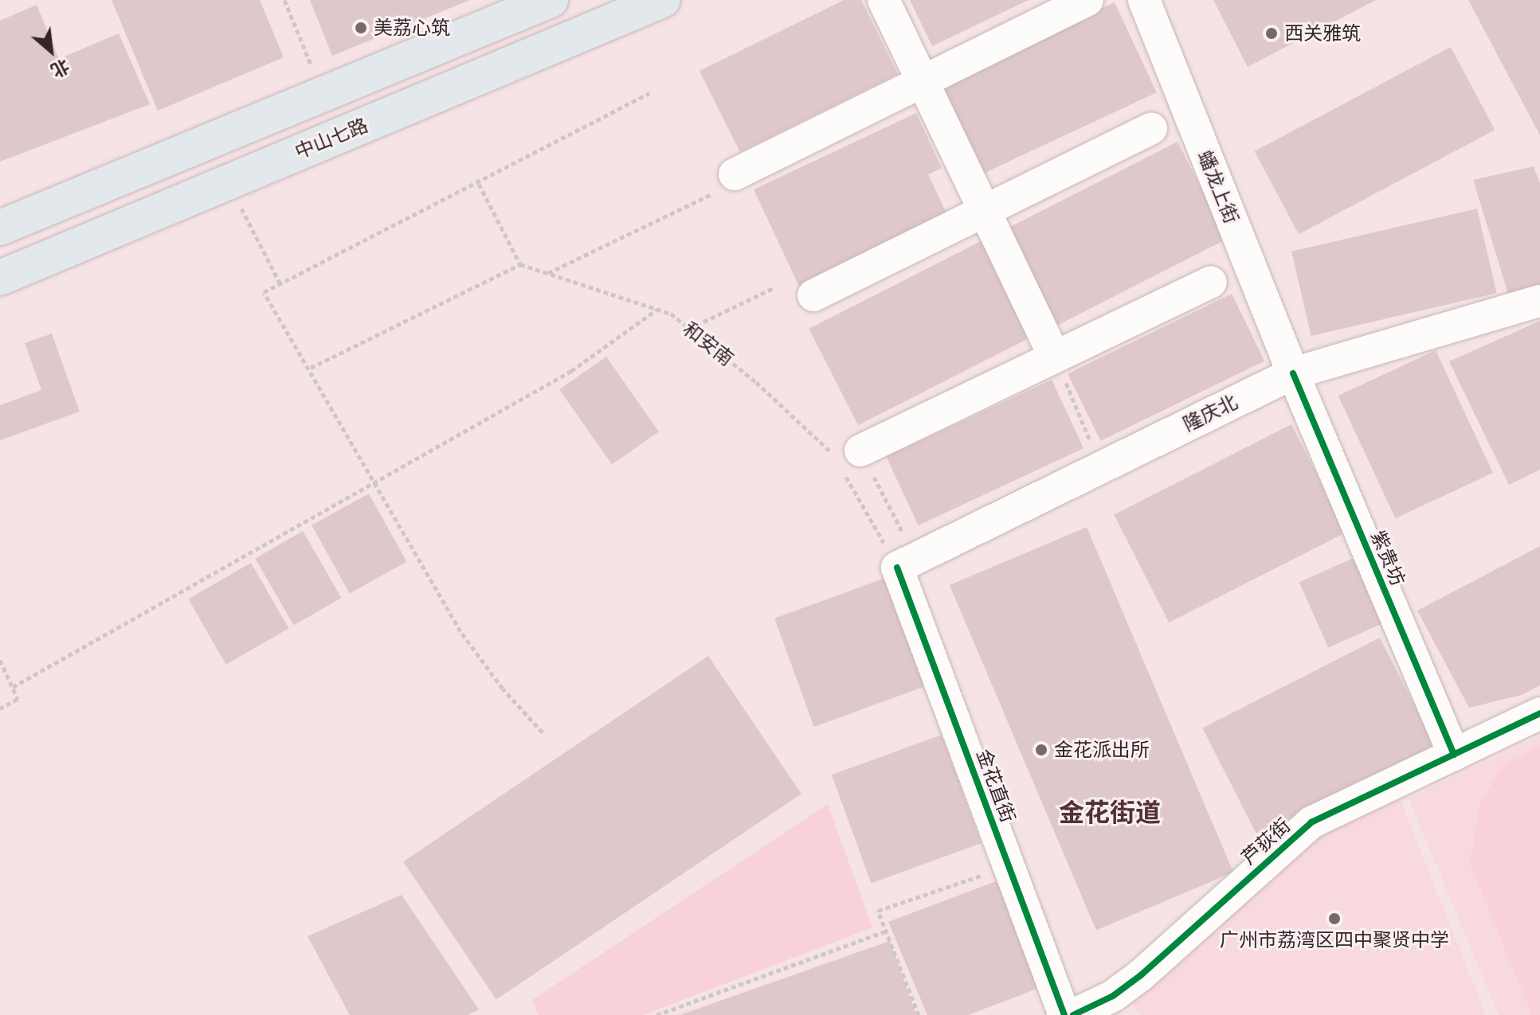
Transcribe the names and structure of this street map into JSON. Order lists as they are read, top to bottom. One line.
{"streets":{"main road":["中山七路"],"street":["蟠龙上街","隆庆北","紫贵坊","金花直街","芦荻街"],"path":["和安南"]},"crossings":[["蟠龙上街","隆庆北"],["蟠龙上街","紫贵坊"],["和安南","隆庆北"],["和安南","金花直街"],["隆庆北","紫贵坊"],["隆庆北","金花直街"],["紫贵坊","芦荻街"]],"districts":["金花街道"],"places":["美荔心筑","西关雅筑","金花派出所","广州市荔湾区四中聚贤中学"],"north":"bottom right"}
